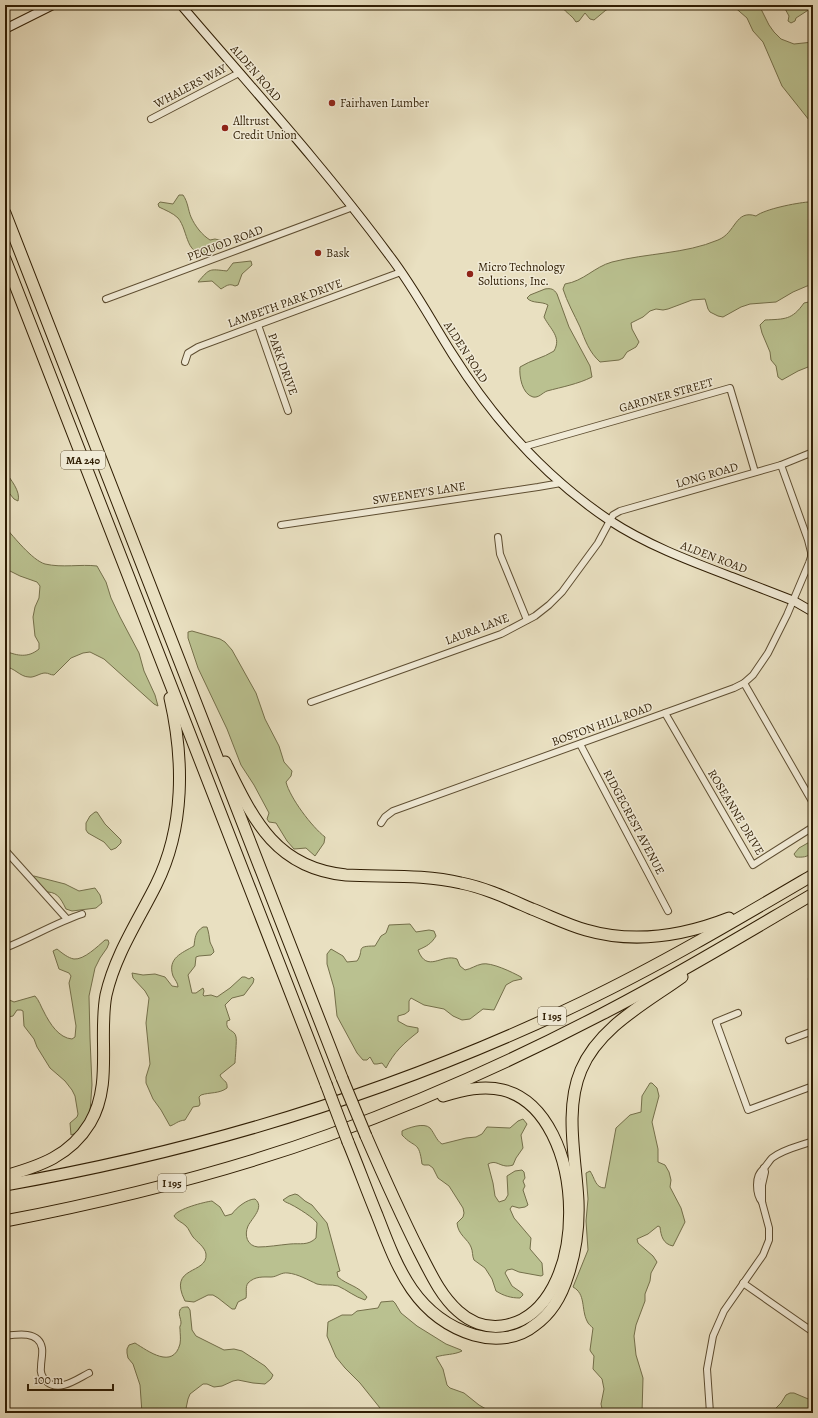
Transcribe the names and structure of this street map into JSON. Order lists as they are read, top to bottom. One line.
{"streets":{"highway":["MA 240","I 195"],"main road":["ALDEN ROAD"],"street":["WHALERS WAY","PEQUOD ROAD","LAMBETH PARK DRIVE","PARK DRIVE","GARDNER STREET","LONG ROAD","SWEENEY'S LANE","LAURA LANE","BOSTON HILL ROAD","ROSEANNE DRIVE","RIDGECREST AVENUE"]},"crossings":[["ALDEN ROAD","WHALERS WAY"],["ALDEN ROAD","PEQUOD ROAD"],["ALDEN ROAD","LAMBETH PARK DRIVE"],["ALDEN ROAD","GARDNER STREET"],["ALDEN ROAD","LONG ROAD"],["ALDEN ROAD","SWEENEY'S LANE"],["ALDEN ROAD","LAURA LANE"],["ALDEN ROAD","BOSTON HILL ROAD"],["LAMBETH PARK DRIVE","PARK DRIVE"],["GARDNER STREET","LONG ROAD"],["LONG ROAD","LAURA LANE"],["LONG ROAD","BOSTON HILL ROAD"],["BOSTON HILL ROAD","ROSEANNE DRIVE"],["BOSTON HILL ROAD","RIDGECREST AVENUE"]],"places":["Fairhaven Lumber","Alltrust Credit Union","Bask","Micro Technology Solutions, Inc."],"scale_bar":"100 m"}
